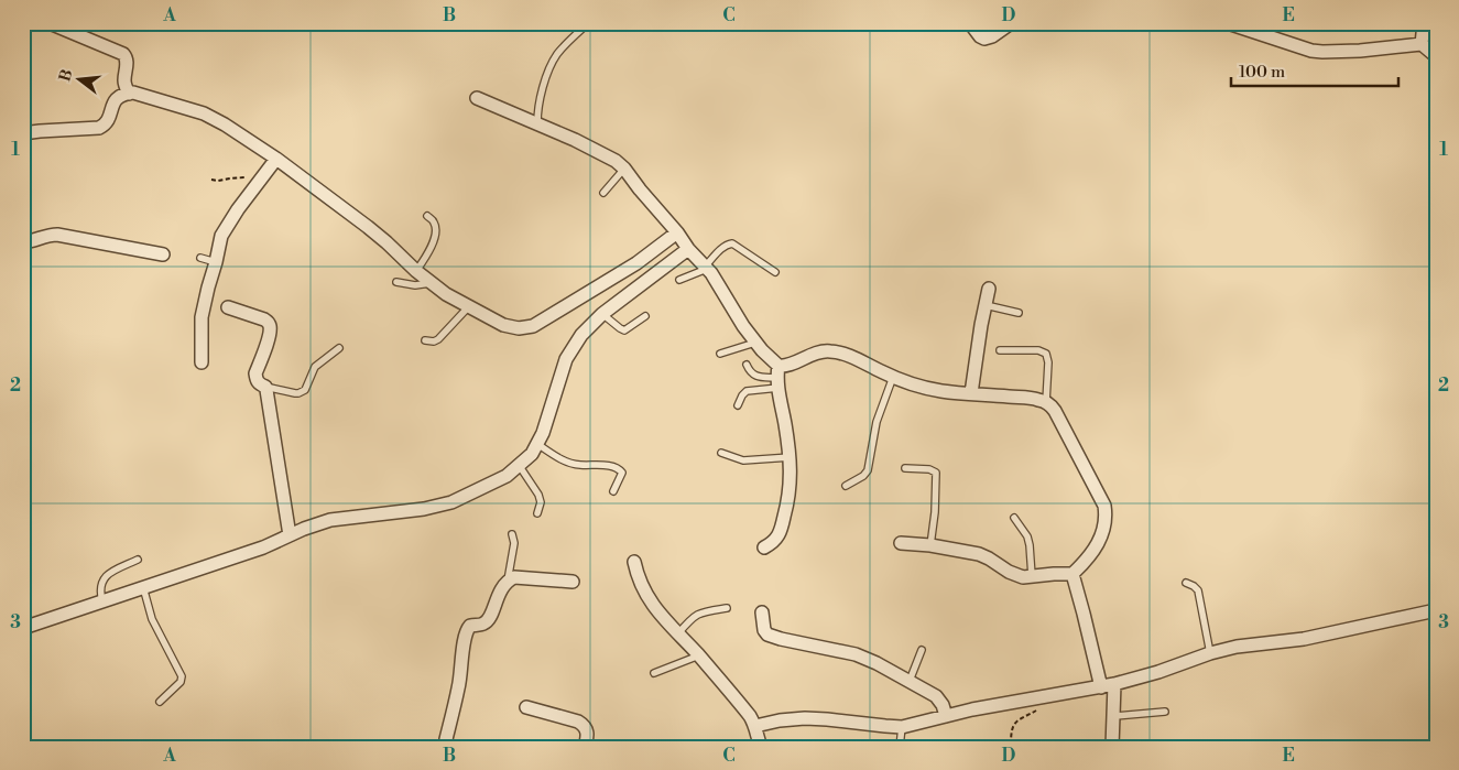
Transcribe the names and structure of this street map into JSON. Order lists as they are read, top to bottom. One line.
{"scale_bar":"100 m","north":"left","grid":{"columns":["A","B","C","D","E"],"rows":["1","2","3"]}}
